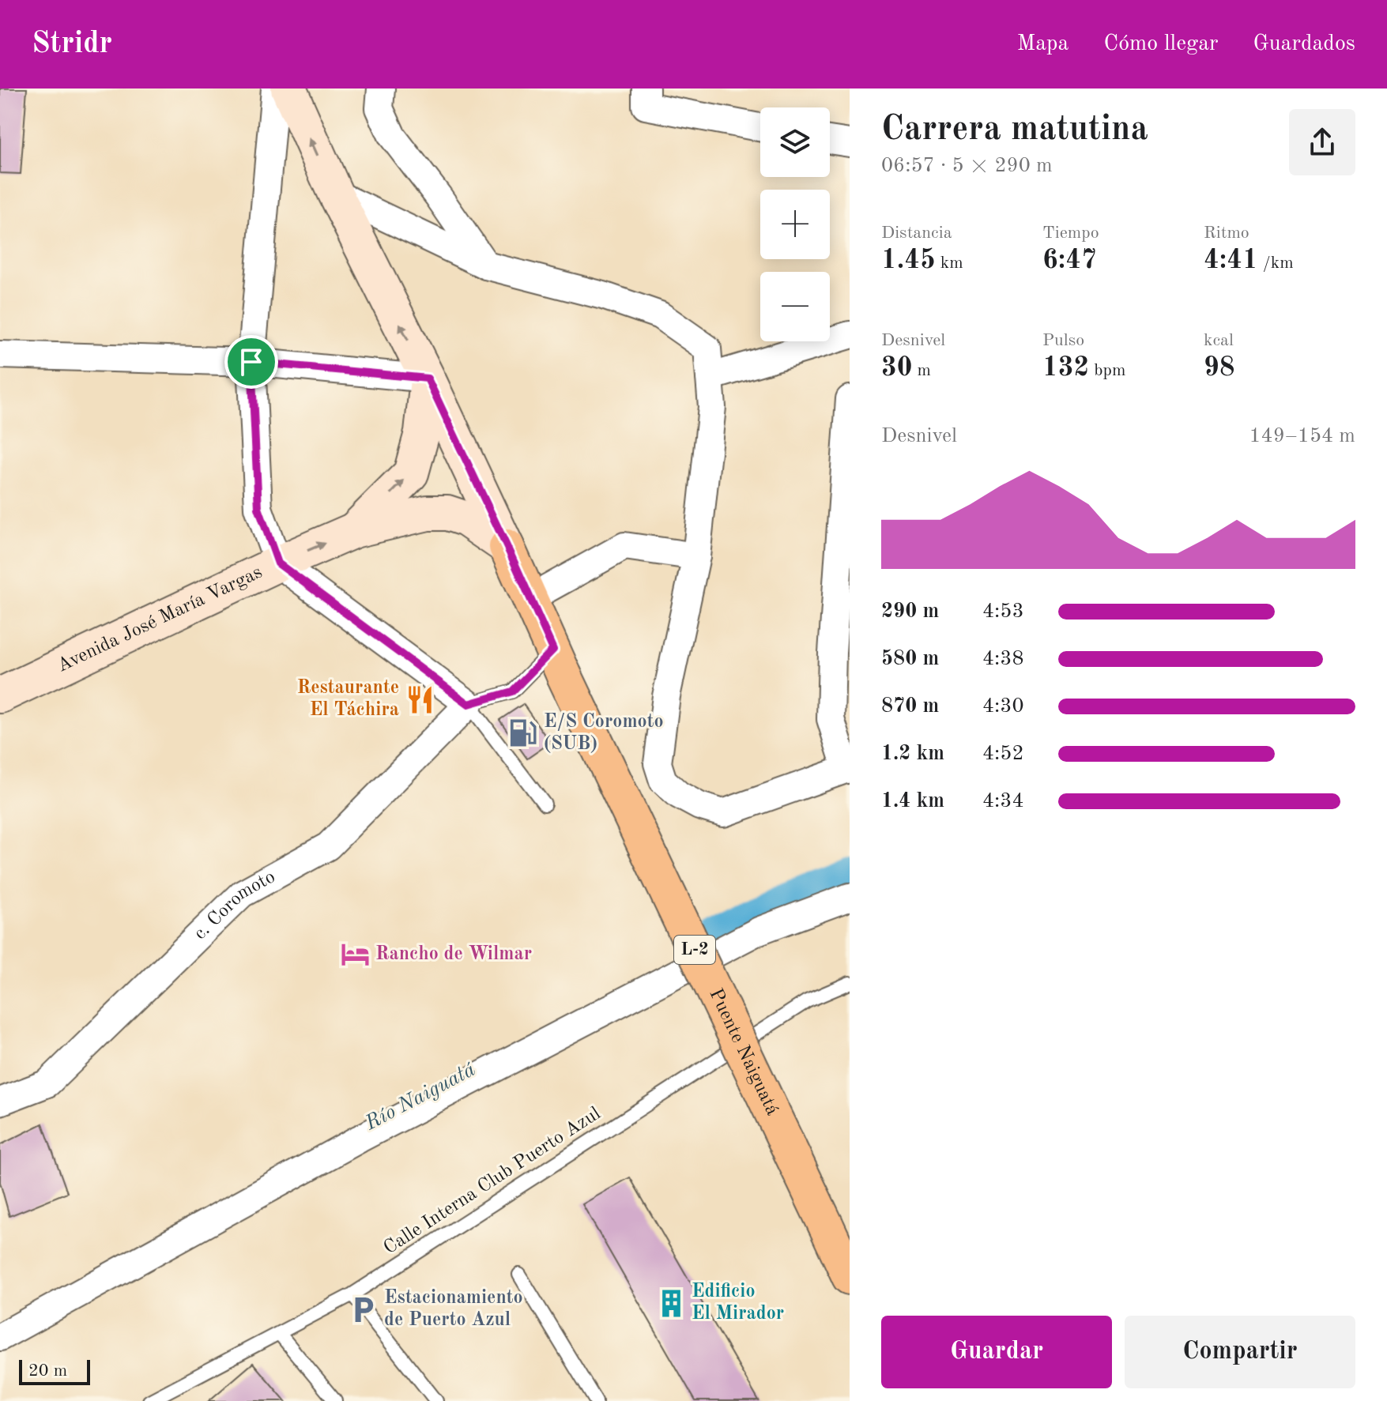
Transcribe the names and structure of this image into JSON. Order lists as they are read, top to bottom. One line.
{"streets":{"main road":["Avenida José María Vargas","L-2","Puente Naiguatá"],"street":["c. Coromoto"],"lane":["Calle Interna Club Puerto Azul"]},"crossings":[["Avenida José María Vargas","L-2"],["L-2","Puente Naiguatá"]],"water":["Río Naiguatá"],"places":{"restaurant":["Restaurante El Táchira"],"fuel station":["E/S Coromoto (SUB)"],"hotel":["Rancho de Wilmar"],"building":["Edificio El Mirador"],"parking":["Estacionamiento de Puerto Azul"]},"scale_bar":"20 m","page":{"header":"Stridr","nav":["Mapa","Cómo llegar","Guardados"],"heading":["Carrera matutina","06:57 · 5 × 290 m"],"map_buttons":["+","−"],"stats":[["Distancia","1.45 km"],["Tiempo","6:47"],["Ritmo","4:41 /km"],["Desnivel","30 m"],["Pulso","132 bpm"],["kcal","98"]],"chart":["Desnivel","149–154 m"],"list":[{"name":"290 m","note":"4:53"},{"name":"580 m","note":"4:38"},{"name":"870 m","note":"4:30"},{"name":"1.2 km","note":"4:52"},{"name":"1.4 km","note":"4:34"}],"buttons":["Guardar","Compartir"],"scale":"20 m"}}
